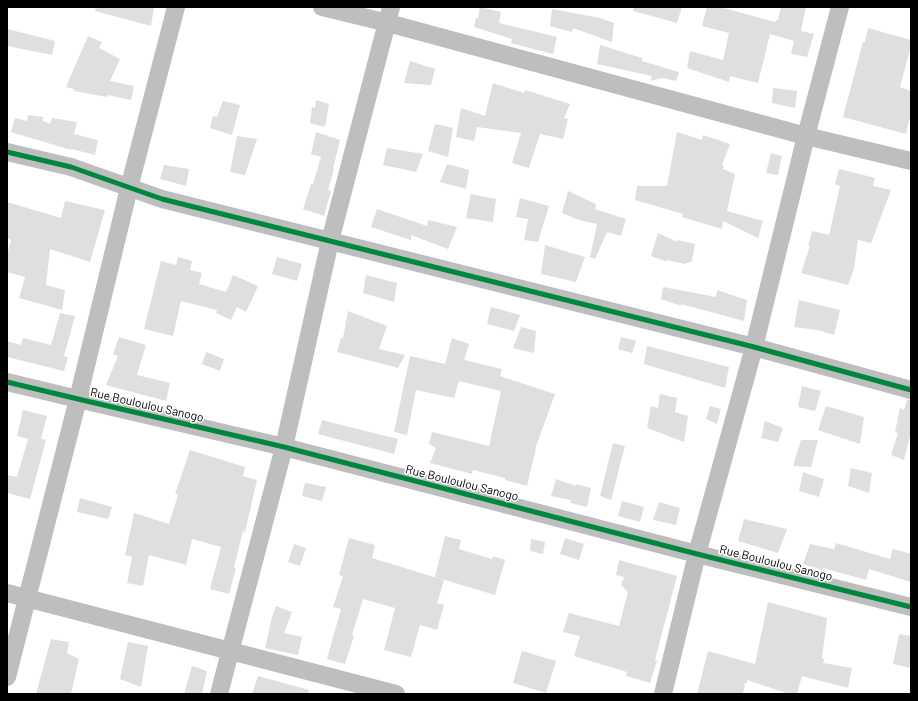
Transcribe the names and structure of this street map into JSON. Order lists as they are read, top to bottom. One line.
{"streets":{"street":["Rue Bouloulou Sanogo"]}}
